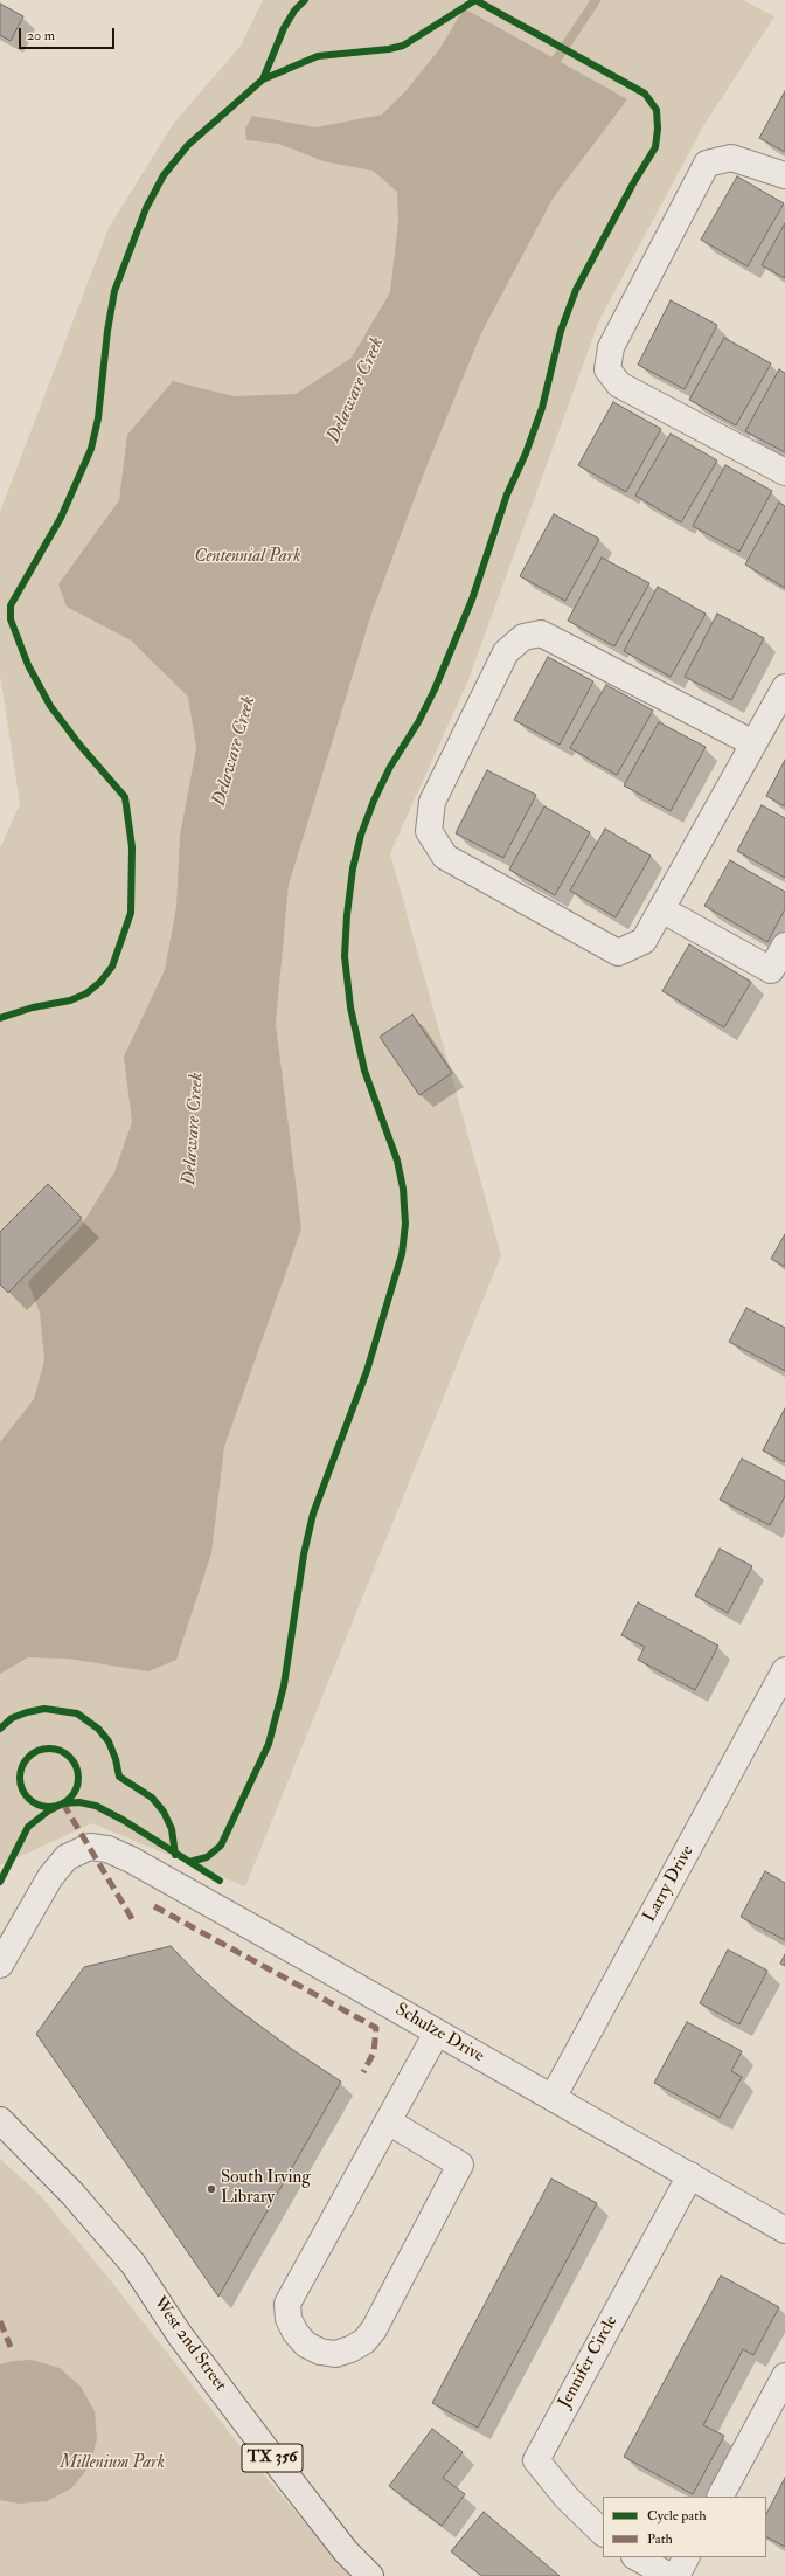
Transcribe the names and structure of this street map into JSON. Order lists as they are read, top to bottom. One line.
{"streets":{"main road":["West 2nd Street","TX 356"],"street":["Larry Drive","Schulze Drive","Jennifer Circle"]},"crossings":[["Larry Drive","Schulze Drive"],["Schulze Drive","Jennifer Circle"]],"water":["Delaware Creek"],"parks":["Centennial Park","Millenium Park"],"places":["South Irving Library"],"legend":["Cycle path","Path"],"scale_bar":"20 m"}
